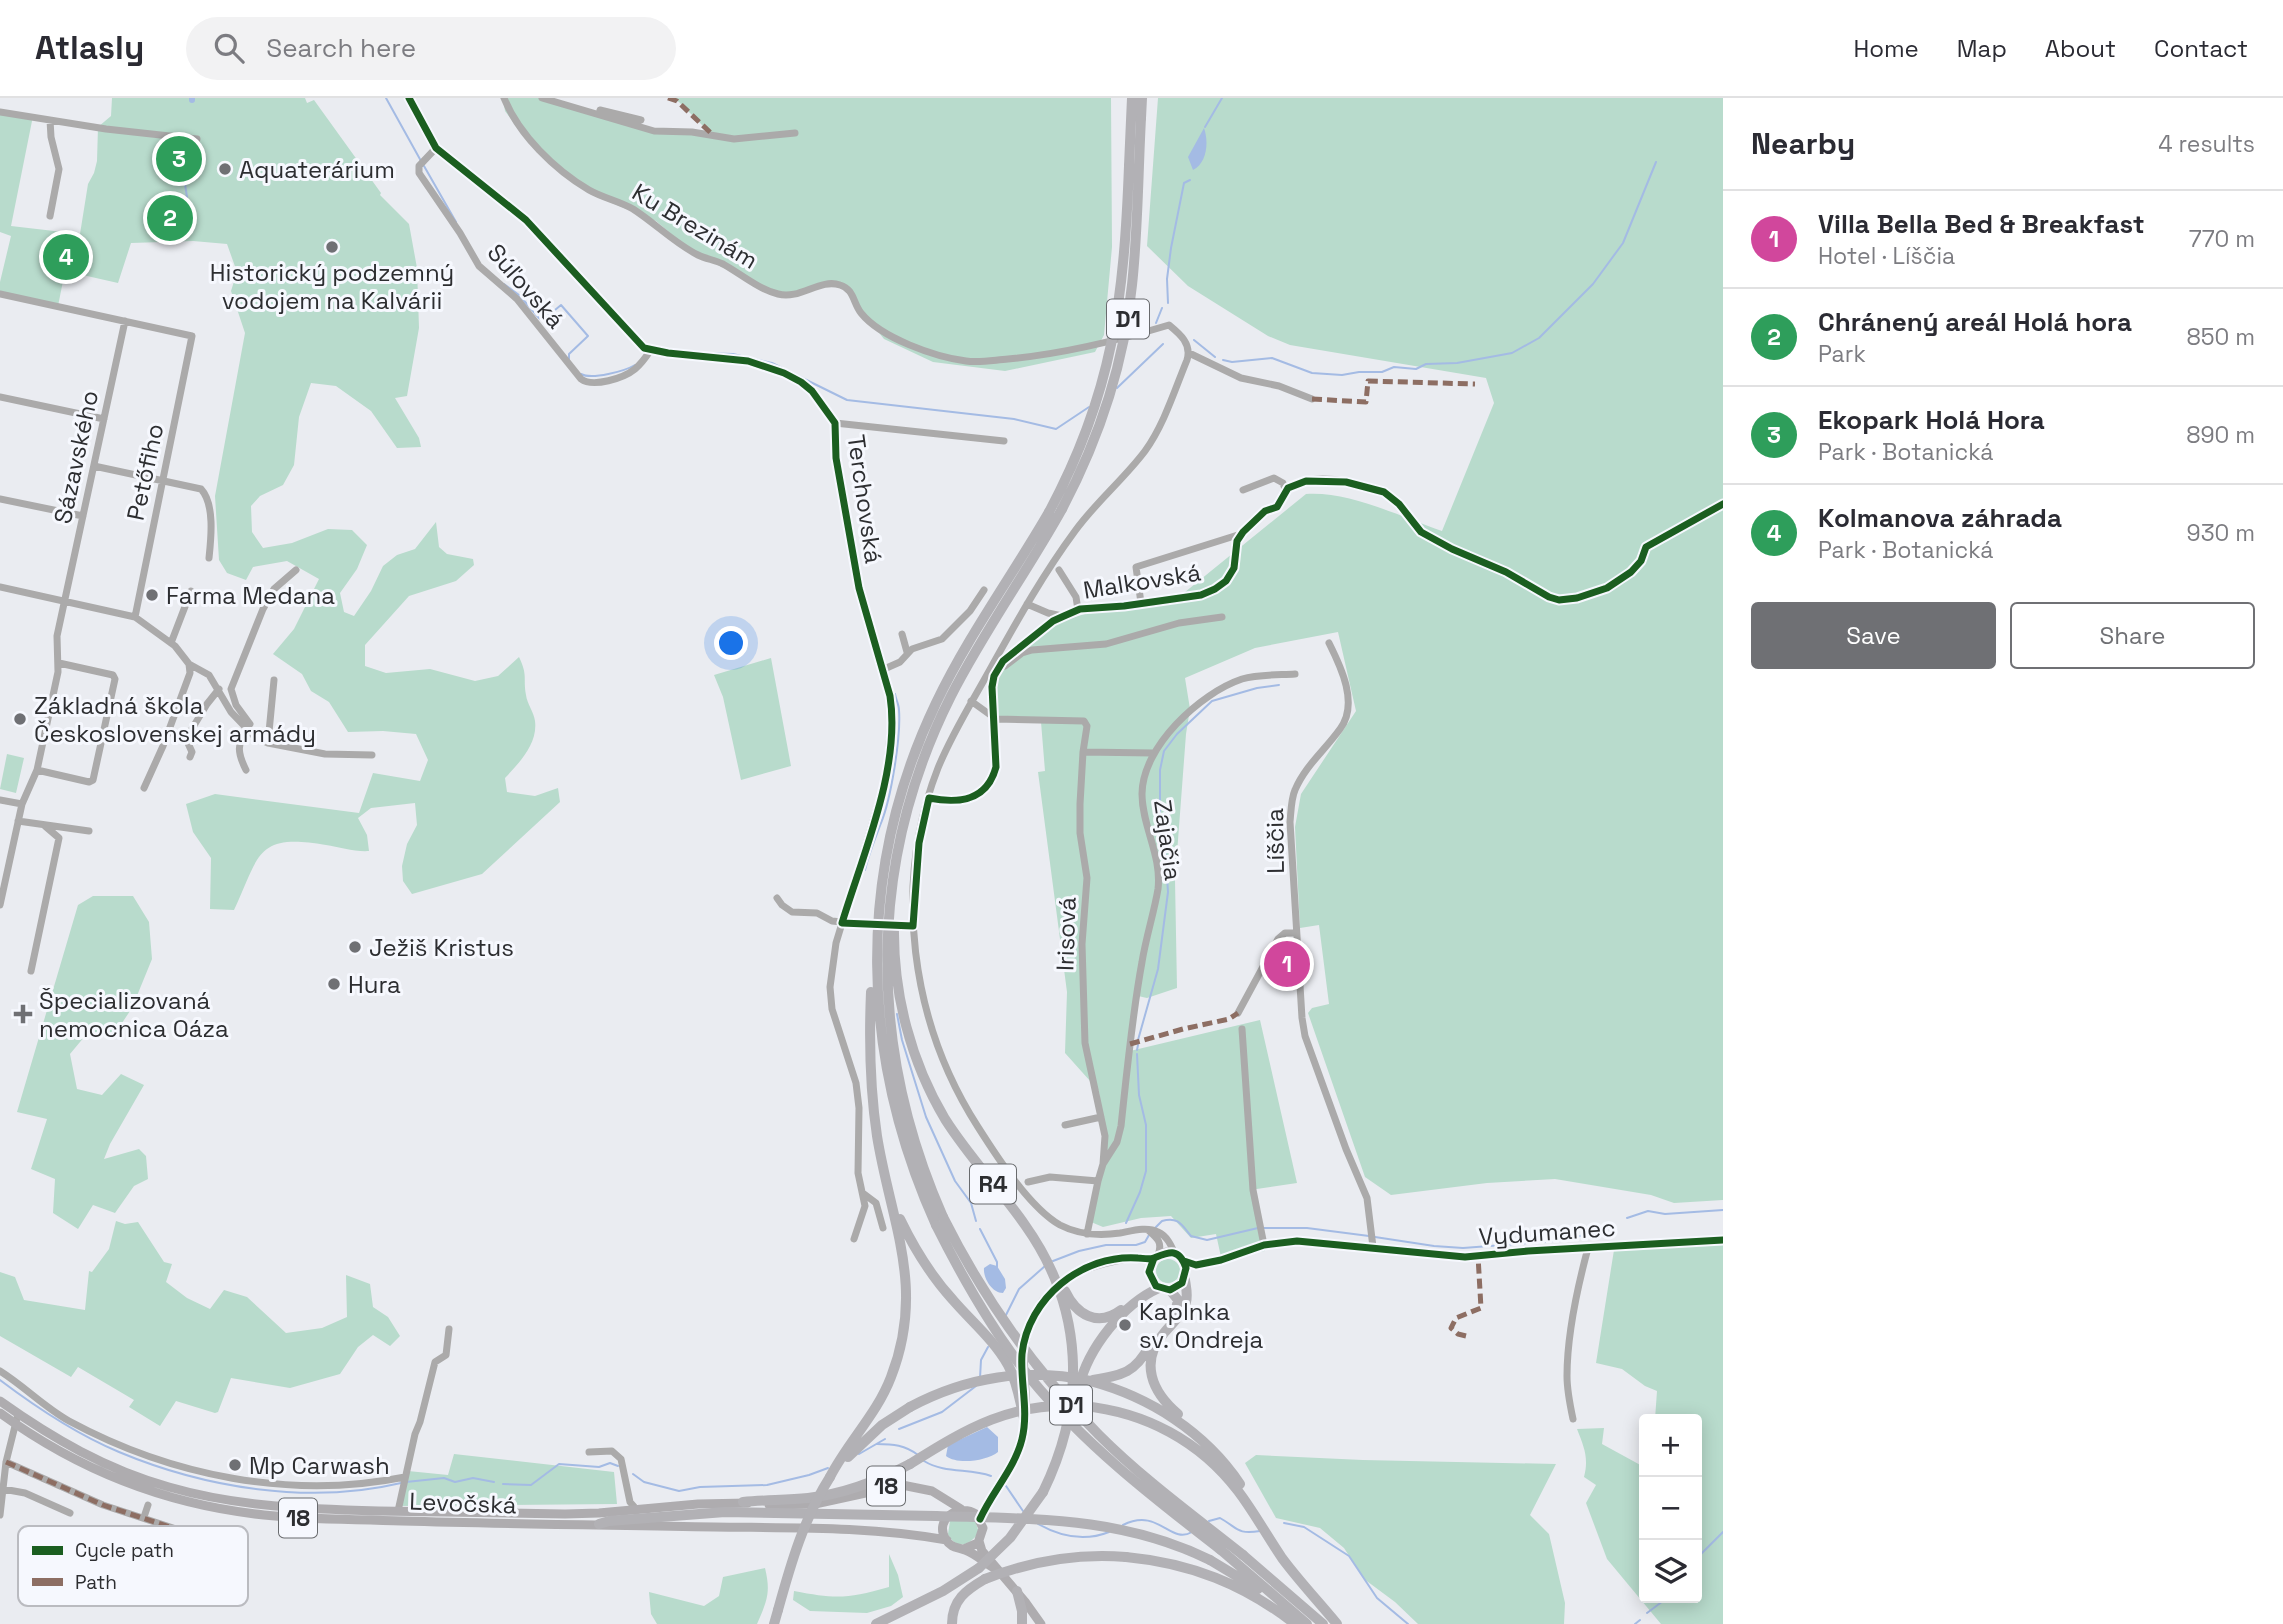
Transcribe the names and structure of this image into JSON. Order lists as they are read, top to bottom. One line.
{"streets":{"highway":["D1","R4"],"main road":["Vydumanec","18","Levočská"],"street":["Ku Brezinám","Súľovská","Sázavského","Petőfiho","Terchovská","Malkovská","Zajačia","Líščia","Irisová"]},"crossings":[["Ku Brezinám","Malkovská"],["Súľovská","Terchovská"],["D1","R4"],["Sázavského","Petőfiho"],["Malkovská","Zajačia"],["Zajačia","Irisová"],["Líščia","Vydumanec"]],"places":{"other":["Aquaterárium","Historický podzemný vodojem na Kalvárii","Farma Medana","Základná škola Československej armády","Ježiš Kristus","Hura","Kaplnka sv. Ondreja","Mp Carwash"],"health":["Špecializovaná nemocnica Oáza"]},"legend":["Cycle path","Path"],"page":{"header":"Atlasly","search":"Search here","nav":["Home","Map","About","Contact"],"heading":["Nearby","4 results"],"pins":["3","2","4","1"],"list":[{"mark":"1","name":"Villa Bella Bed & Breakfast","note":"Hotel · Líščia","value":"770 m"},{"mark":"2","name":"Chránený areál Holá hora","note":"Park","value":"850 m"},{"mark":"3","name":"Ekopark Holá Hora","note":"Park · Botanická","value":"890 m"},{"mark":"4","name":"Kolmanova záhrada","note":"Park · Botanická","value":"930 m"}],"buttons":["Save","Share"],"map_buttons":["+","−"]}}
